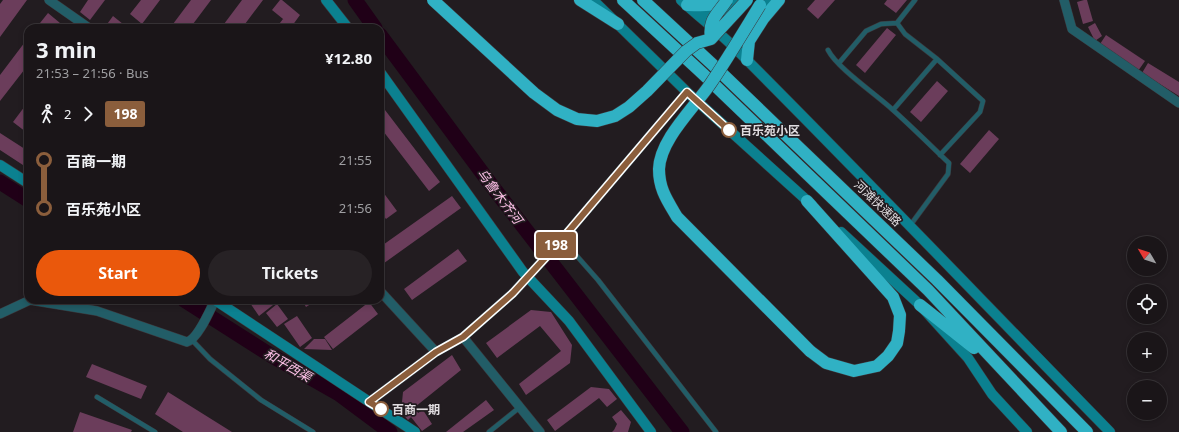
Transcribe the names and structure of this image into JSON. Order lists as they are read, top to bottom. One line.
{"streets":{"highway":["河滩快速路"]},"water":["乌鲁木齐河","和平西渠"],"places":["百乐苑小区","百商一期"],"lines":["bus line 198"],"north":"top left","page":{"on_map":"198","heading":["3 min","21:53 – 21:56 · Bus","¥12.80"],"legs":["2","198"],"list":[{"name":"百商一期","value":"21:55"},{"name":"百乐苑小区","value":"21:56"}],"map_buttons":["+","−"],"buttons":["Start","Tickets"]}}
